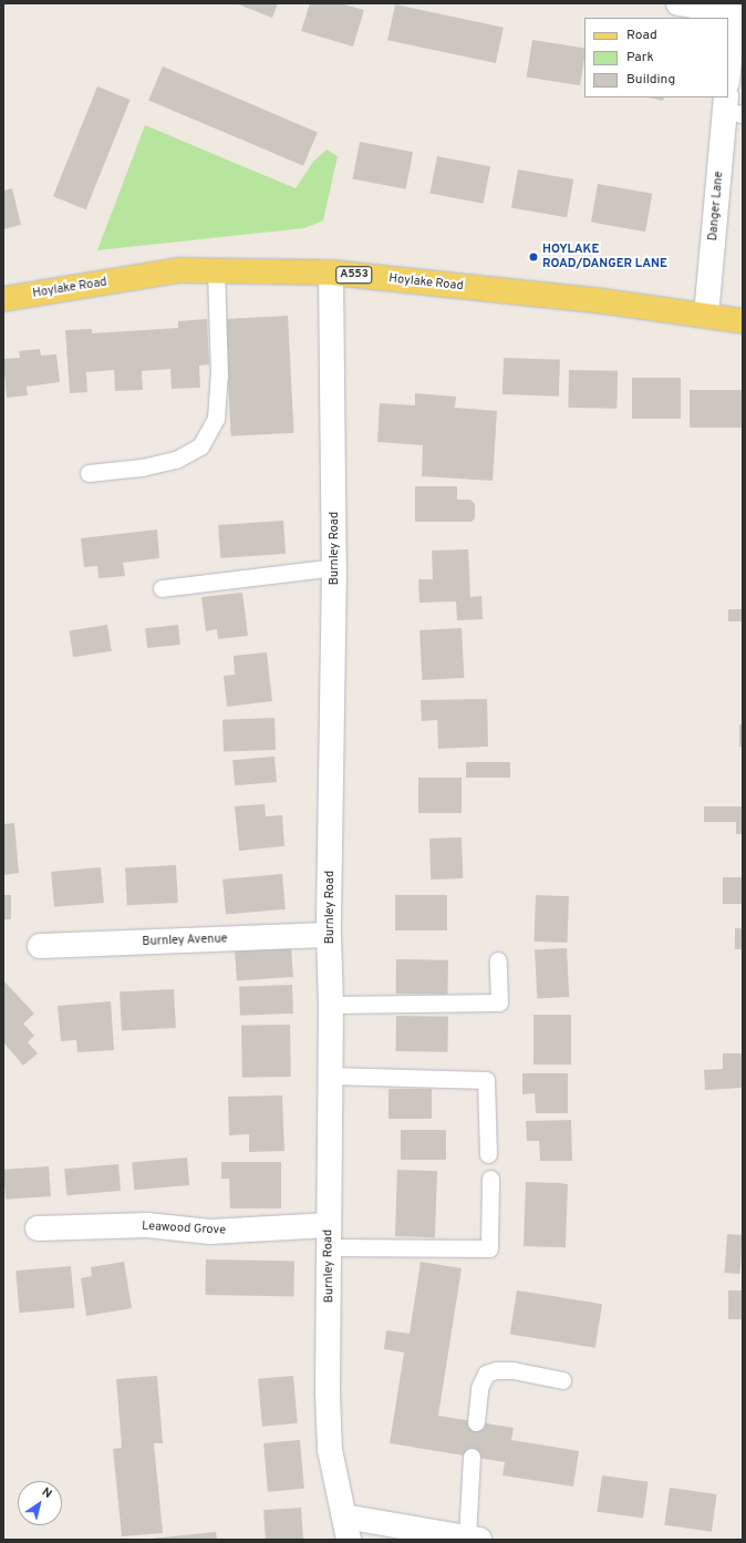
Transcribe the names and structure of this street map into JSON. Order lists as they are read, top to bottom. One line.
{"streets":{"main road":["A553","Hoylake Road"],"street":["Danger Lane","Burnley Road","Burnley Avenue","Leawood Grove"]},"crossings":[["Danger Lane","Hoylake Road"],["Hoylake Road","Burnley Road"],["Burnley Road","Burnley Avenue"],["Burnley Road","Leawood Grove"]],"places":["HOYLAKE ROAD/DANGER LANE"],"legend":["Road","Park","Building"],"north":"top right"}
